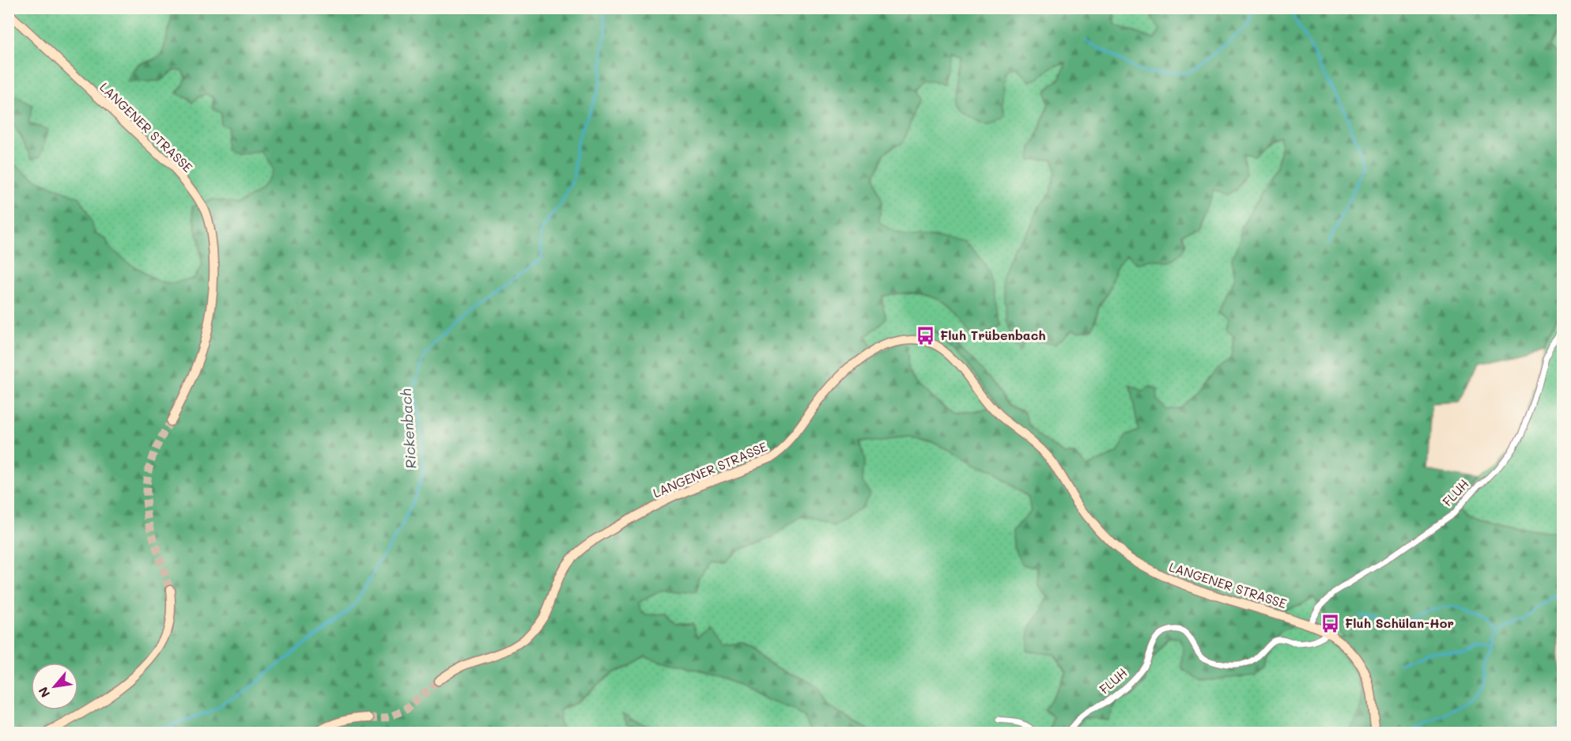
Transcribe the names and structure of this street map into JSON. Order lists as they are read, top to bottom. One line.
{"streets":{"main road":["LANGENER STRASSE"],"street":["FLUH"]},"crossings":[["LANGENER STRASSE","FLUH"]],"water":["Rickenbach"],"places":{"bus stop":["Fluh Trübenbach","Fluh Schülan-Hor"]},"north":"bottom left"}
